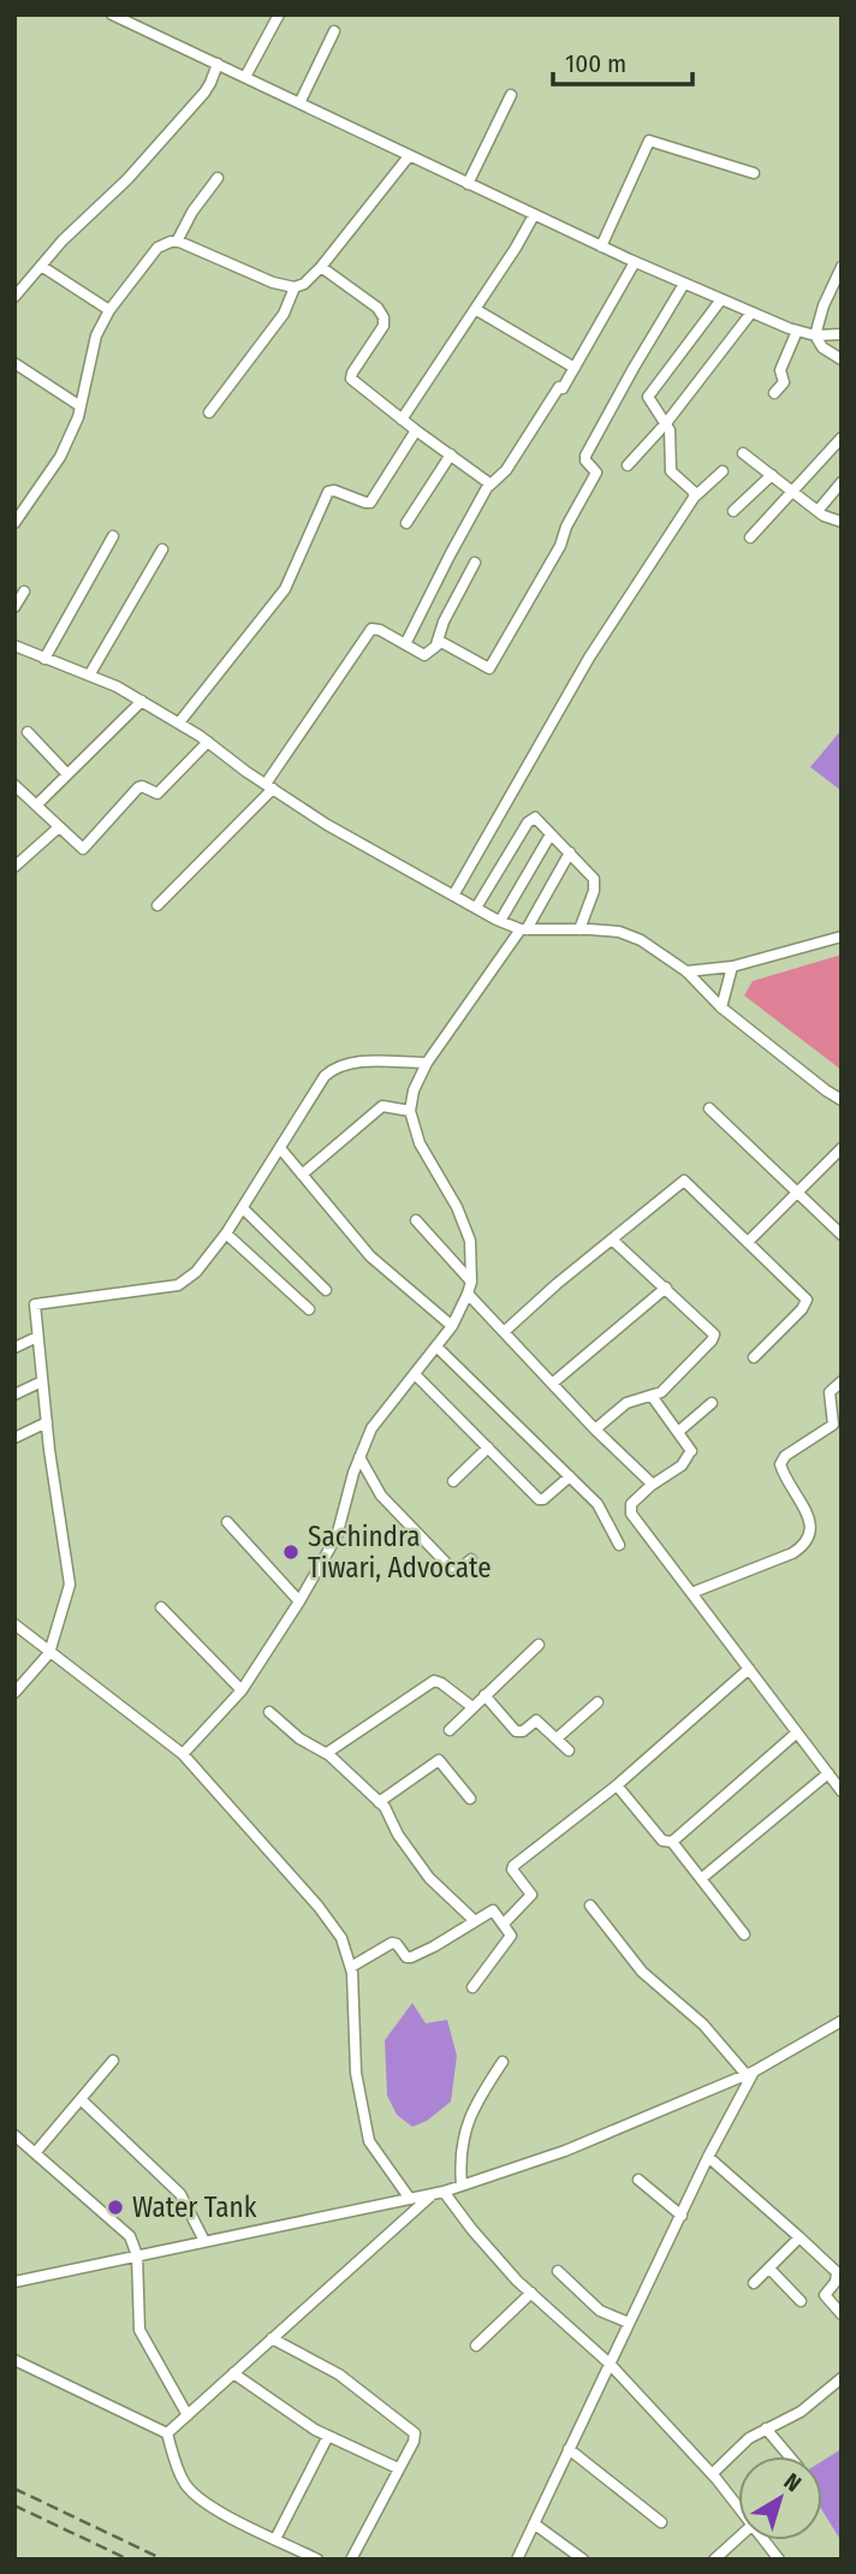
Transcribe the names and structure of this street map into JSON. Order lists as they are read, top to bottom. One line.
{"places":["Sachindra Tiwari, Advocate","Water Tank"],"scale_bar":"100 m","north":"top right"}
